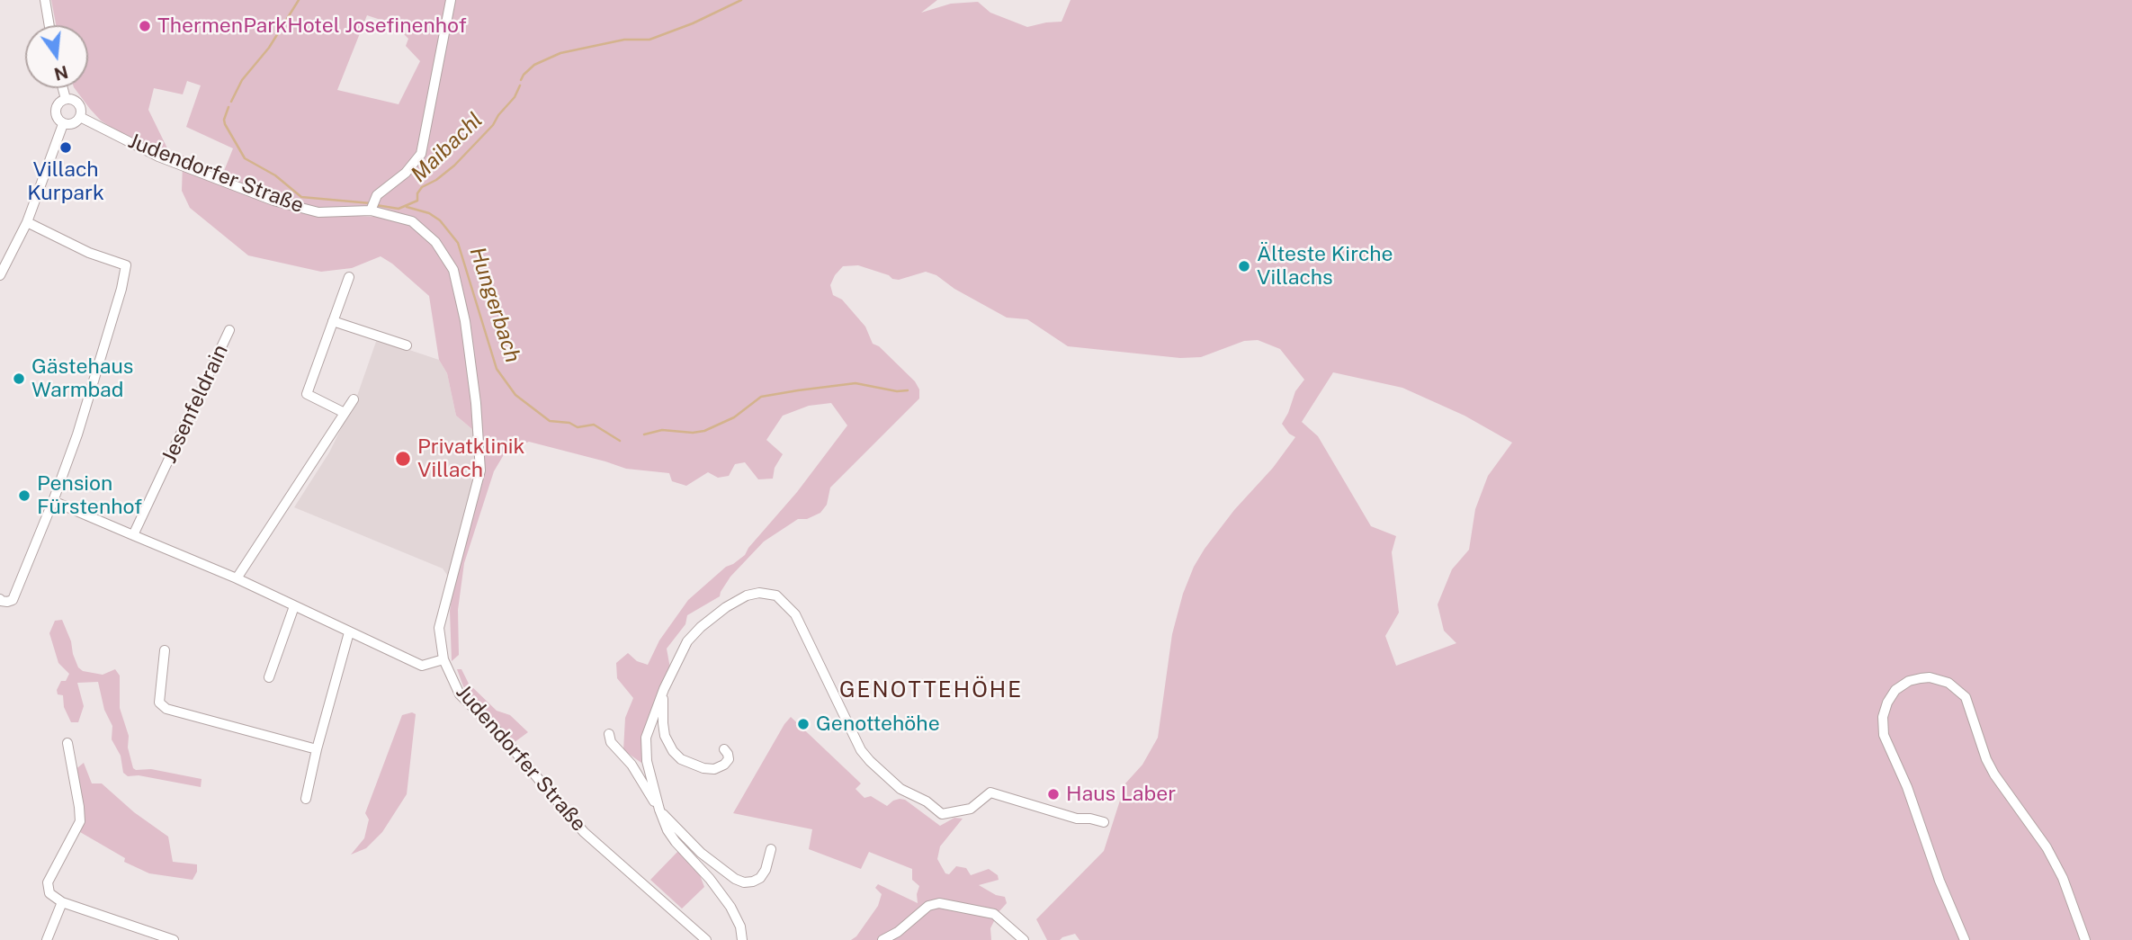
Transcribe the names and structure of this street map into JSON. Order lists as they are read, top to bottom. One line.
{"streets":{"street":["Judendorfer Straße","Jesenfeldrain"]},"districts":["GENOTTEHÖHE"],"water":["Maibachl","Hungerbach"],"places":["ThermenParkHotel Josefinenhof","Villach Kurpark","Älteste Kirche Villachs","Gästehaus Warmbad","Privatklinik Villach","Pension Fürstenhof","Genottehöhe","Haus Laber"],"north":"bottom"}
